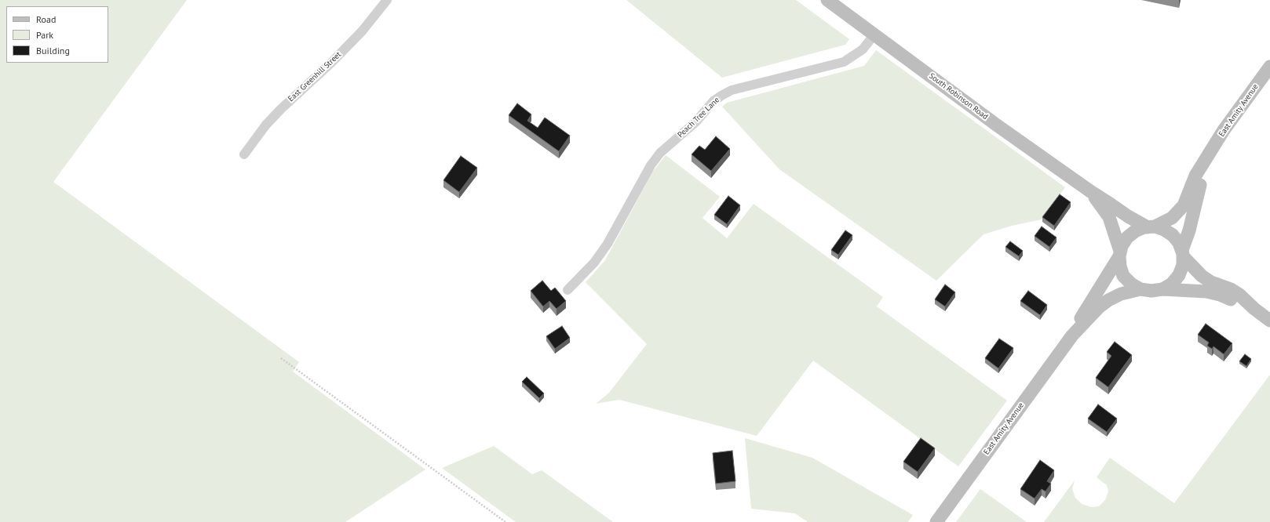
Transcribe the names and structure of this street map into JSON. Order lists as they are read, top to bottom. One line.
{"streets":{"main road":["South Robinson Road","East Amity Avenue"],"street":["East Greenhill Street","Peach Tree Lane"]},"crossings":[["South Robinson Road","East Amity Avenue"],["South Robinson Road","Peach Tree Lane"]],"legend":["Road","Park","Building"]}
